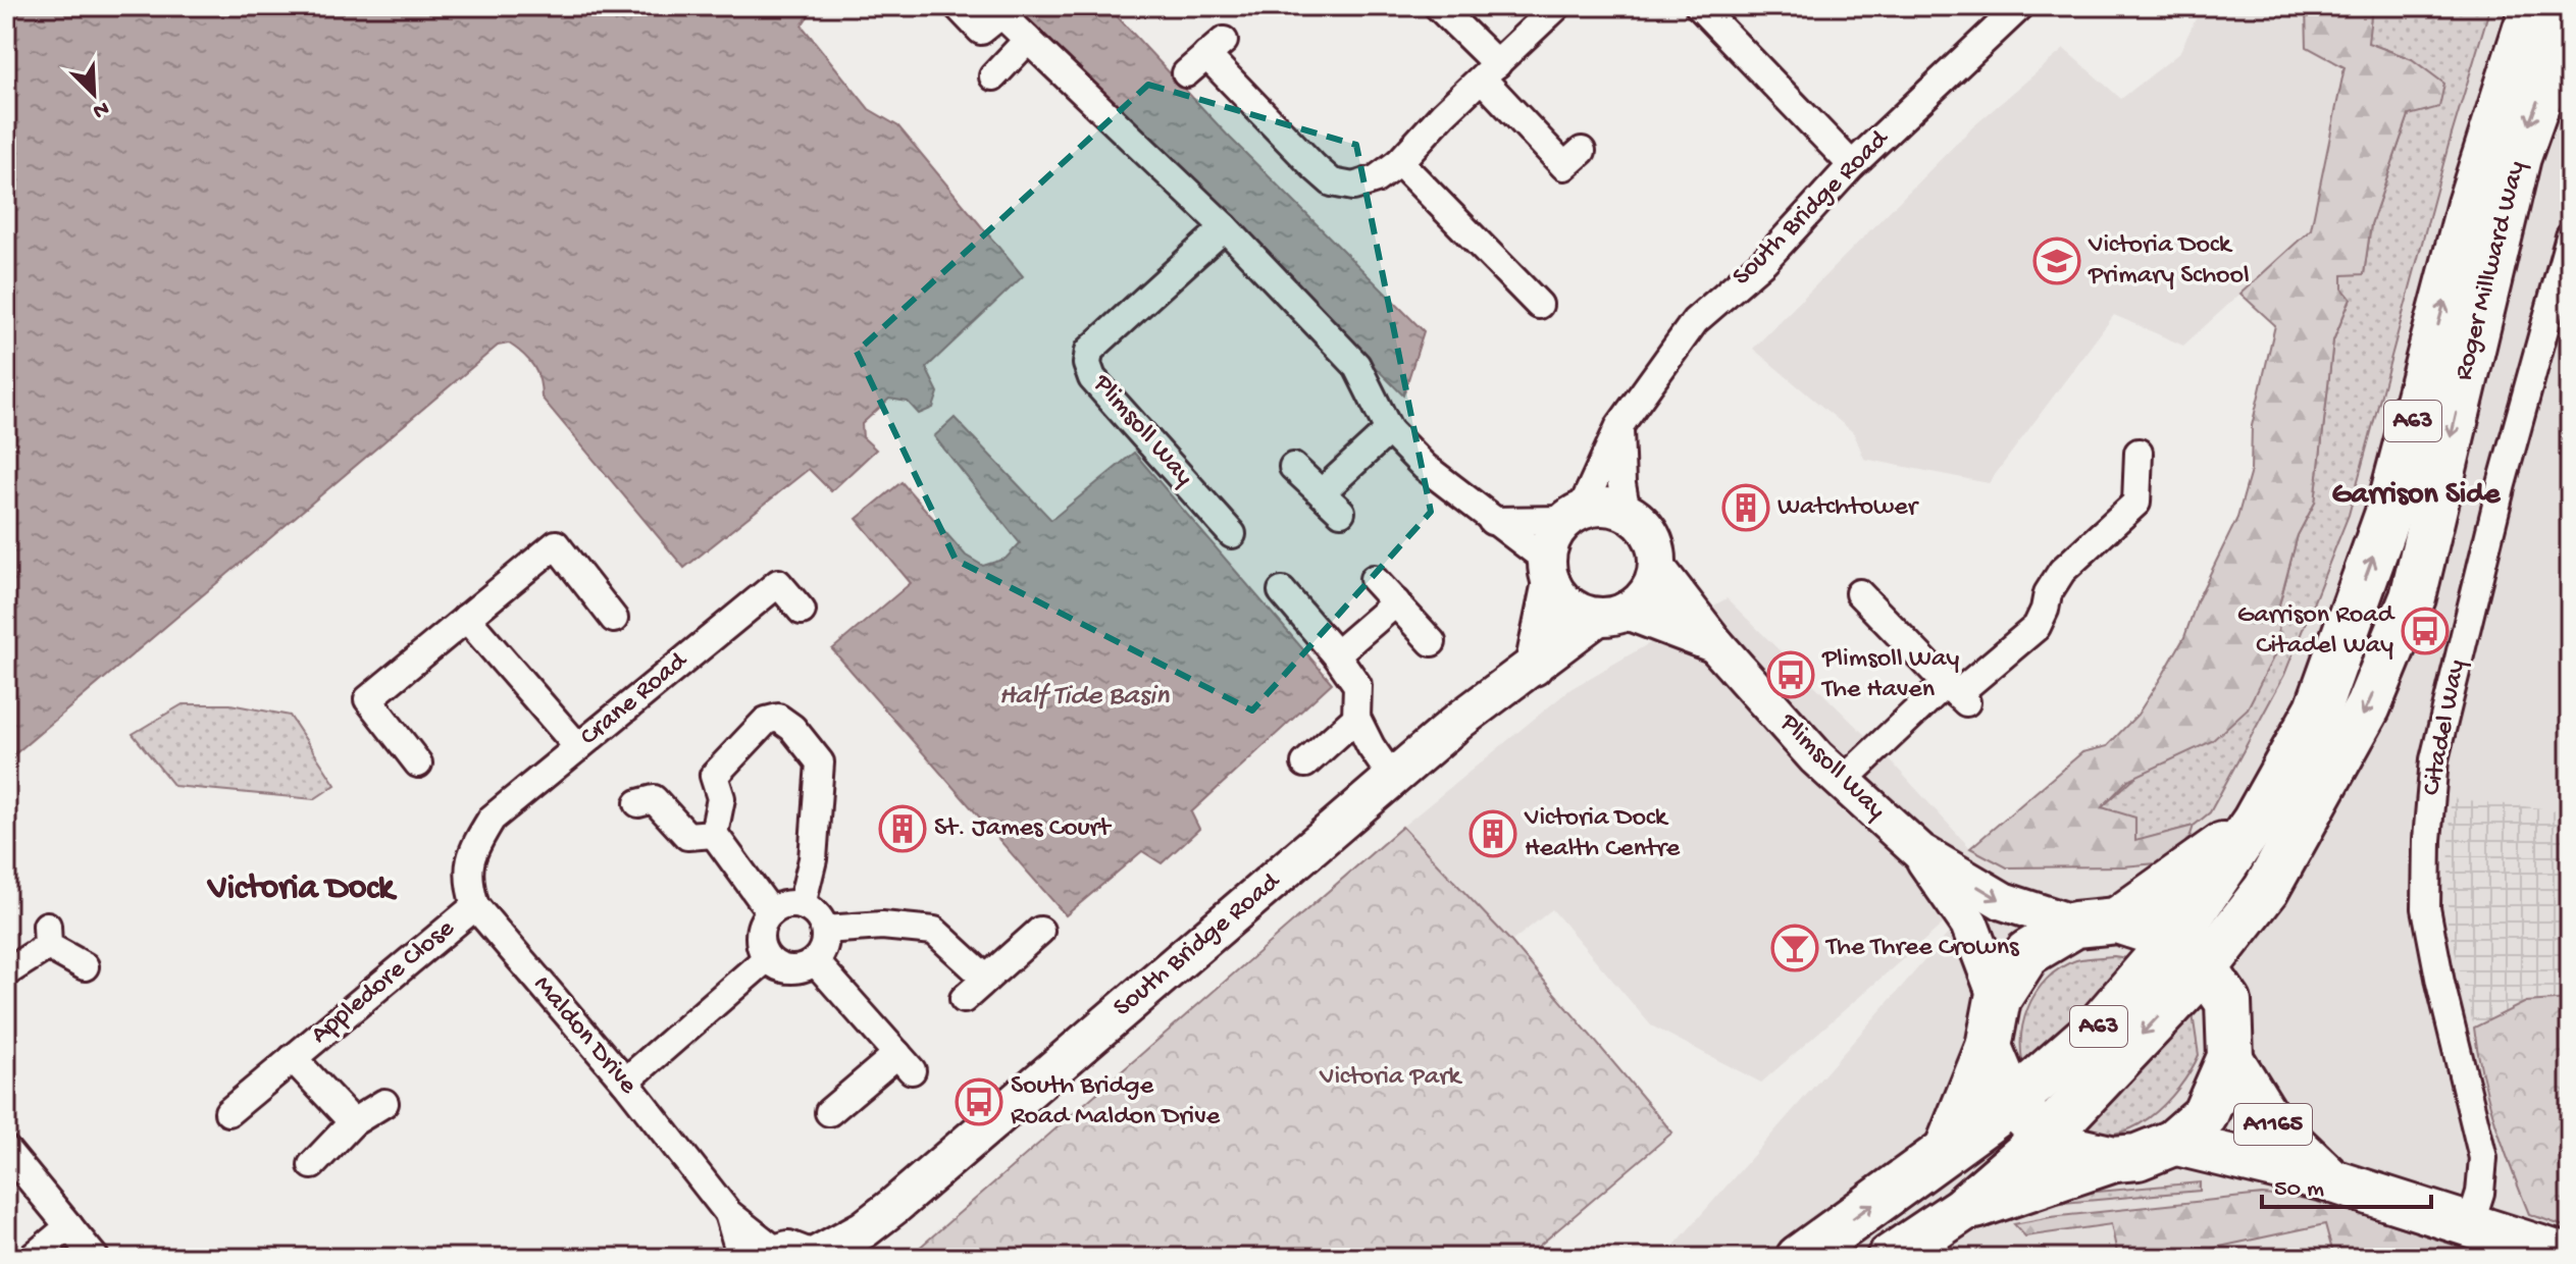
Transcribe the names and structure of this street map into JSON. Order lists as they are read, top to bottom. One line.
{"streets":{"highway":["Roger Millward Way","A63"],"main road":["A1165"],"street":["South Bridge Road","Plimsoll Way","Crane Road","Citadel Way","Appledore Close","Maldon Drive"]},"crossings":[["South Bridge Road","Plimsoll Way"],["South Bridge Road","Maldon Drive"],["Roger Millward Way","Plimsoll Way"],["Roger Millward Way","A1165"],["Crane Road","Appledore Close"],["Crane Road","Maldon Drive"],["Citadel Way","A1165"],["Appledore Close","Maldon Drive"]],"districts":["Garrison Side","Victoria Dock"],"water":["Half Tide Basin"],"parks":["Victoria Park"],"places":{"school or university":["Victoria Dock Primary School"],"building":["Watchtower","St. James Court","Victoria Dock Health Centre"],"bus stop":["Garrison Road Citadel Way","Plimsoll Way The Haven","South Bridge Road Maldon Drive"],"bar":["The Three Crowns"]},"scale_bar":"50 m","north":"bottom right"}
